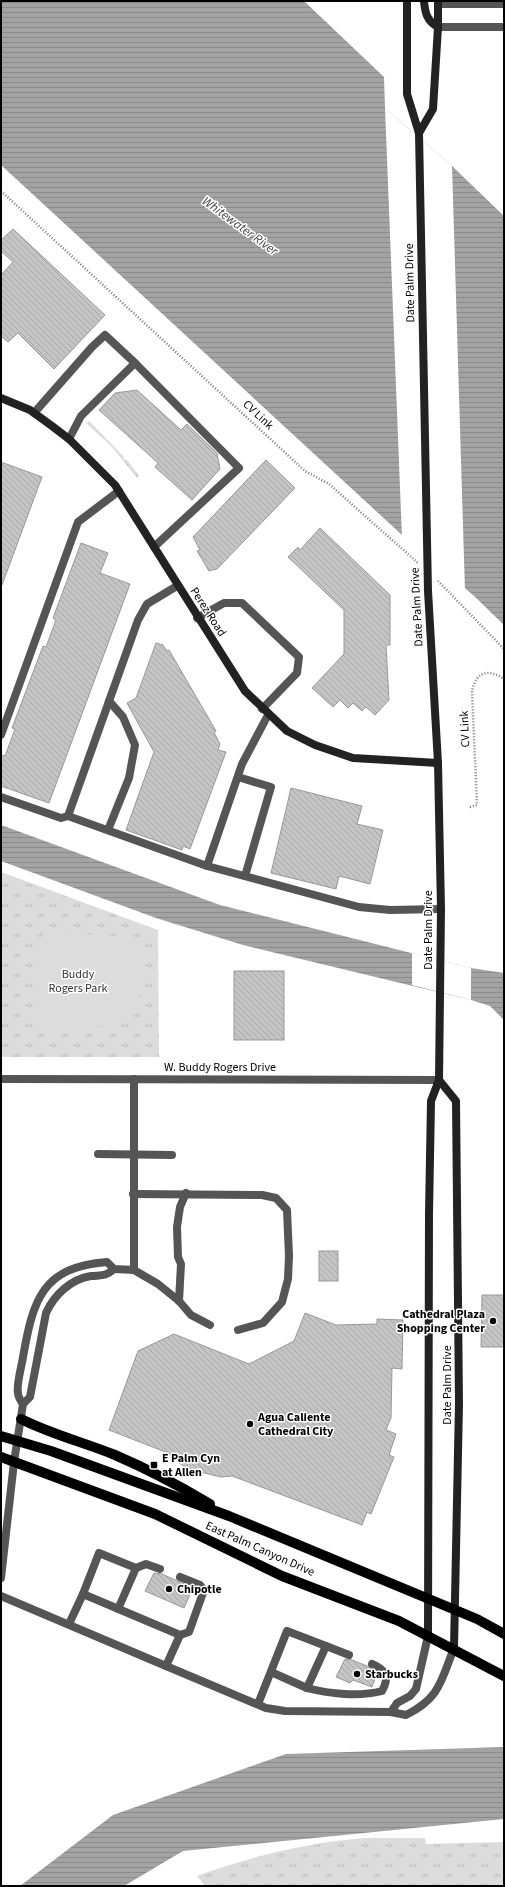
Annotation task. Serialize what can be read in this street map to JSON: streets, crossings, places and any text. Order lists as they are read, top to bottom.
{
  "streets": {
    "main road": ["Date Palm Drive", "Perez Road", "East Palm Canyon Drive"],
    "street": ["W. Buddy Rogers Drive"],
    "path": ["CV Link"]
  },
  "crossings": [
    ["Date Palm Drive", "Perez Road"],
    ["Date Palm Drive", "W. Buddy Rogers Drive"],
    ["Date Palm Drive", "East Palm Canyon Drive"]
  ],
  "water": ["Whitewater River"],
  "parks": ["Buddy Rogers Park"],
  "places": {
    "other": [
      "Cathedral Plaza Shopping Center",
      "Agua Caliente Cathedral City",
      "Chipotle",
      "Starbucks"
    ],
    "transit": ["E Palm Cyn at Allen"]
  }
}
